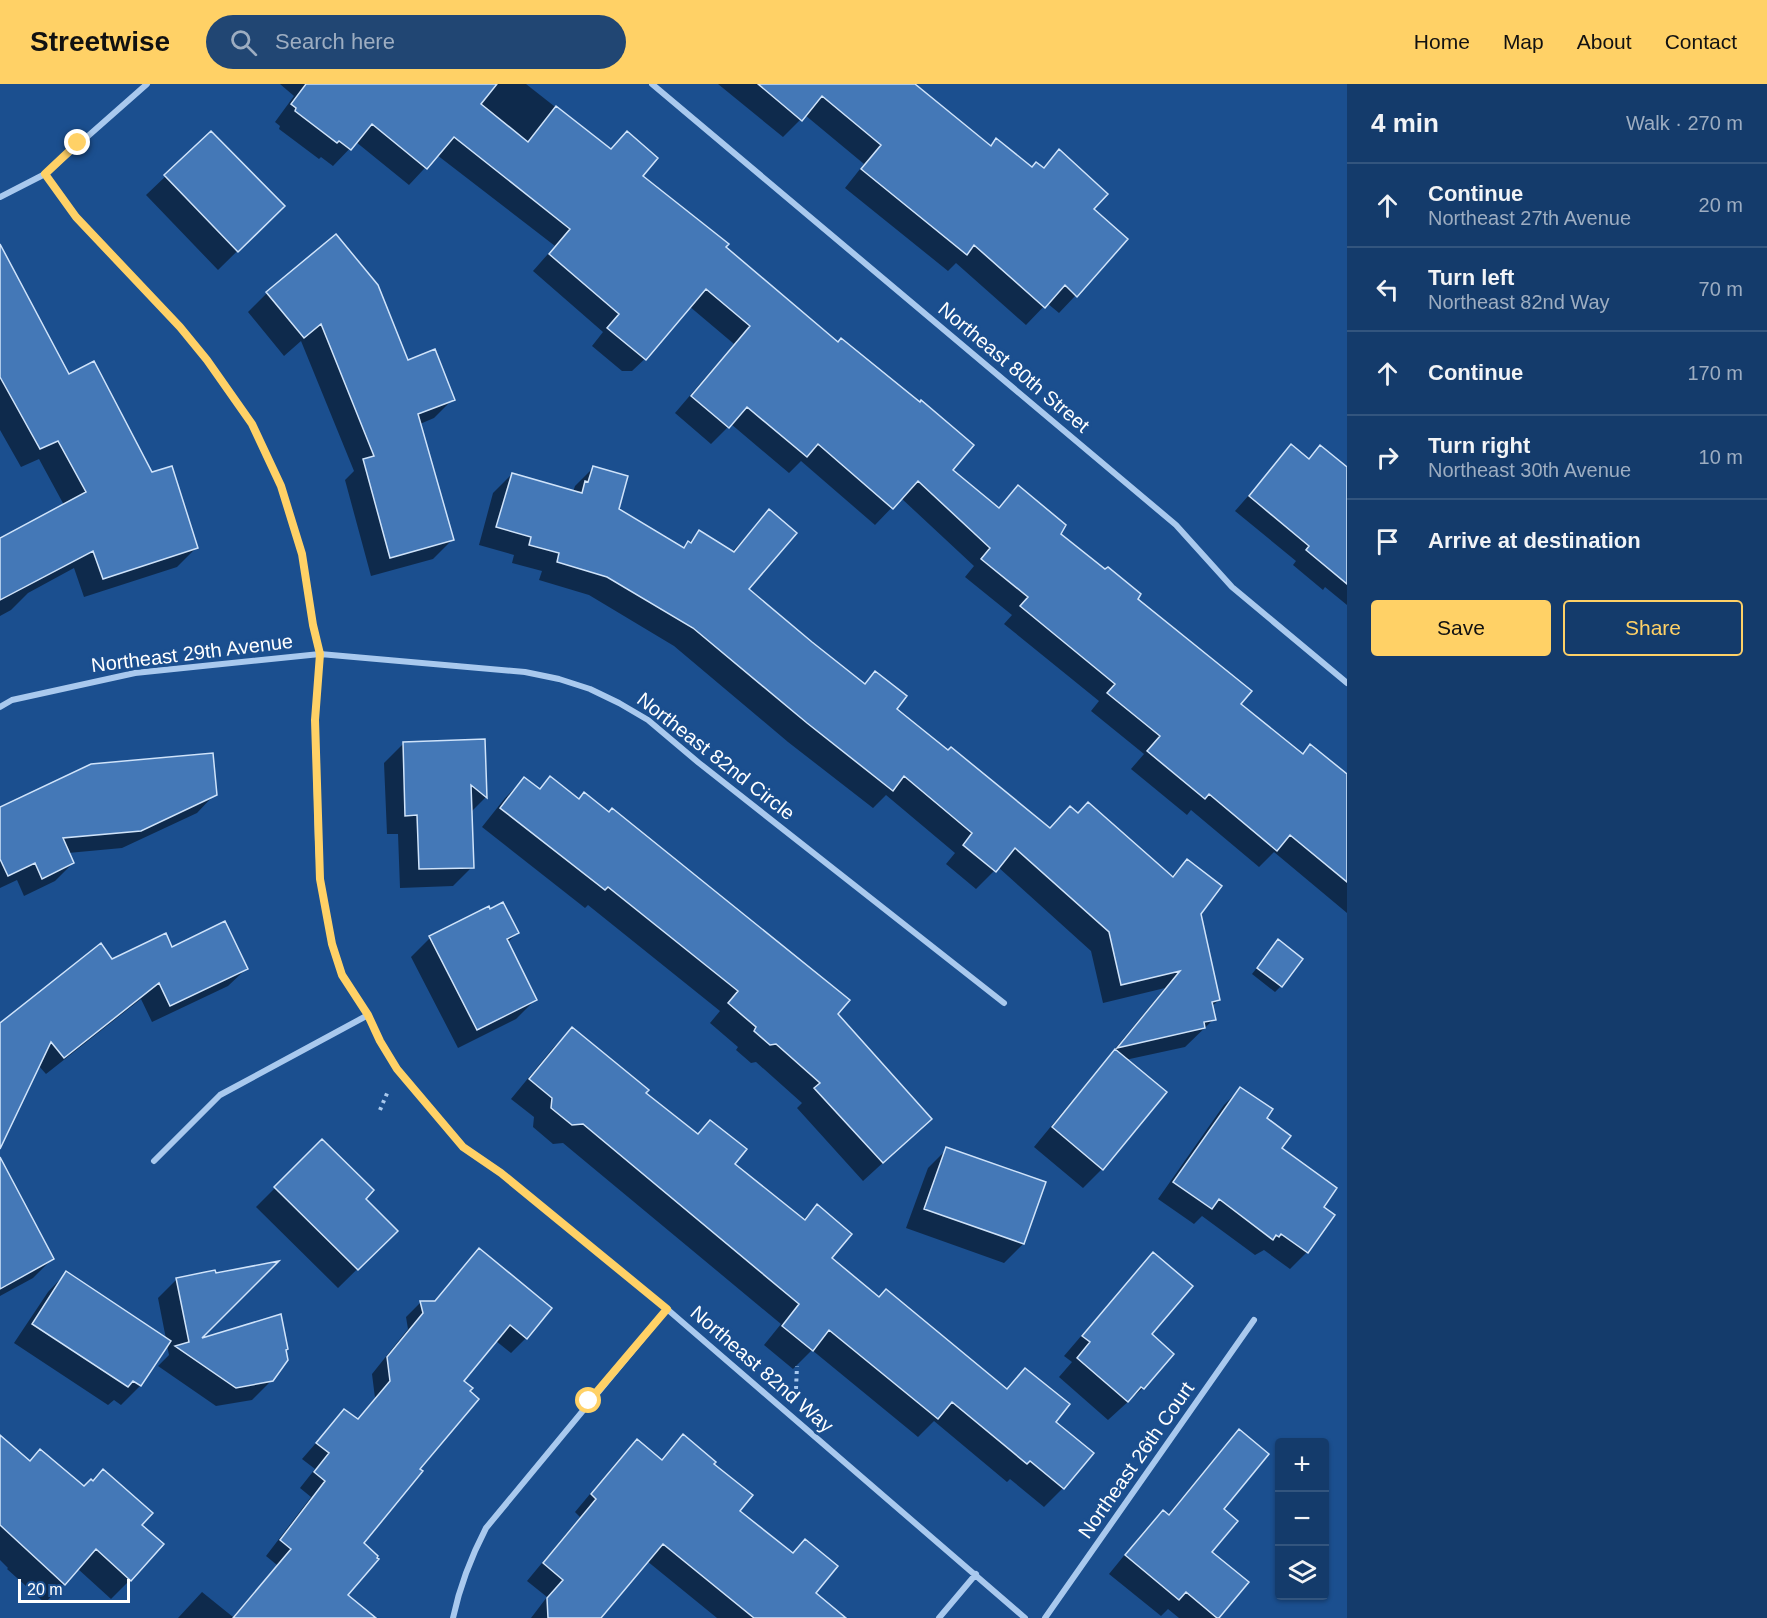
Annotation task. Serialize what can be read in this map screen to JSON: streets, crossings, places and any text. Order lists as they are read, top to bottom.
{
  "streets": {
    "street": [
      "Northeast 80th Street",
      "Northeast 29th Avenue",
      "Northeast 82nd Circle",
      "Northeast 82nd Way",
      "Northeast 26th Court"
    ]
  },
  "crossings": [
    ["Northeast 29th Avenue", "Northeast 82nd Circle"],
    ["Northeast 29th Avenue", "Northeast 82nd Way"],
    ["Northeast 82nd Circle", "Northeast 82nd Way"]
  ],
  "scale_bar": "20 m",
  "page": {
    "header": "Streetwise",
    "search": "Search here",
    "nav": [
      "Home",
      "Map",
      "About",
      "Contact"
    ],
    "heading": ["4 min", "Walk · 270 m"],
    "list": [
      ["Continue", "Northeast 27th Avenue", "20 m"],
      ["Turn left", "Northeast 82nd Way", "70 m"],
      ["Continue", "170 m"],
      ["Turn right", "Northeast 30th Avenue", "10 m"],
      "Arrive at destination"
    ],
    "buttons": ["Save", "Share"],
    "map_buttons": ["+", "−"],
    "scale": "20 m"
  }
}
